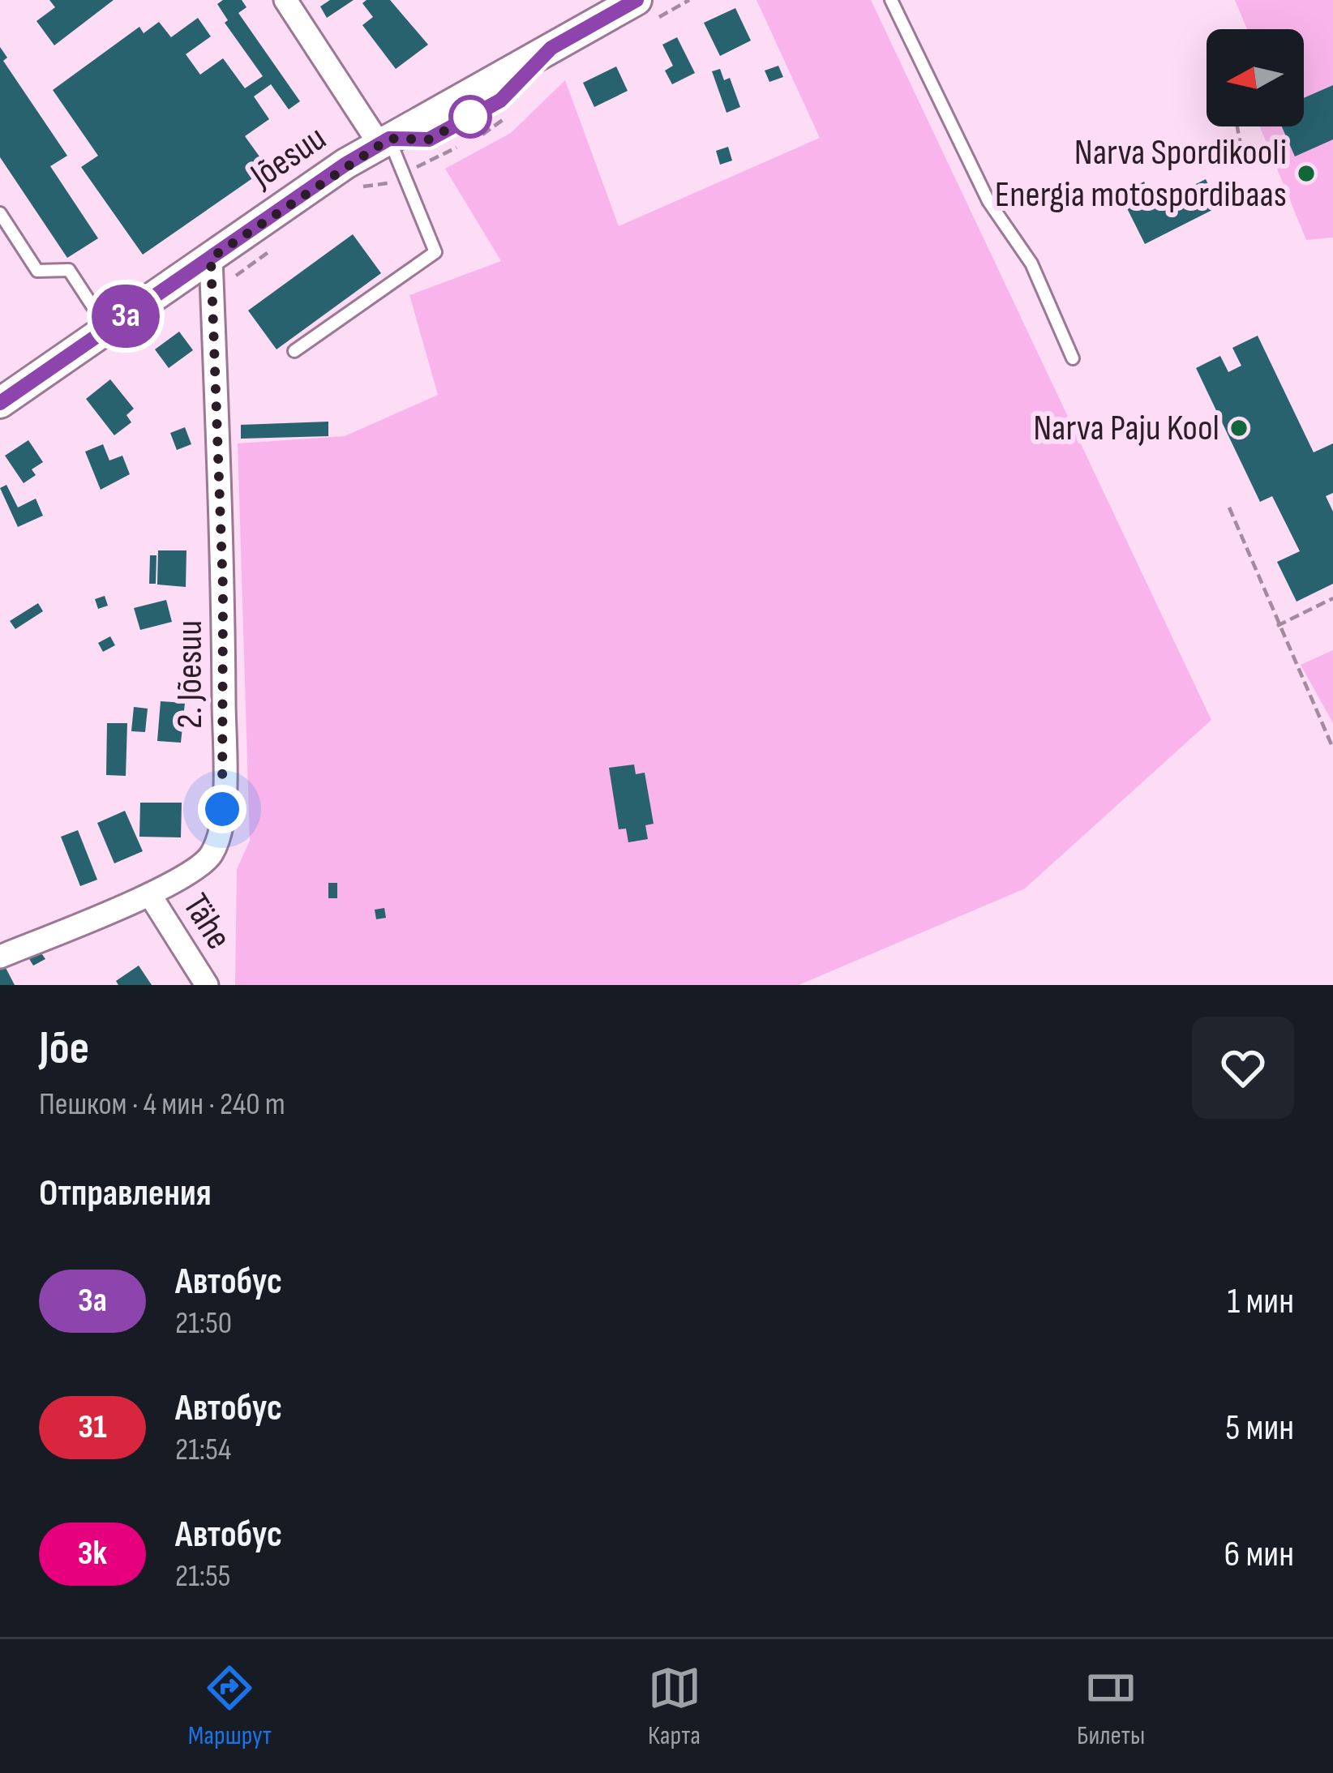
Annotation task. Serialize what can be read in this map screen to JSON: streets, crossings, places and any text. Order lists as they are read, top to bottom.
{
  "streets": {
    "street": ["Jõesuu", "2. Jõesuu", "Tähe"]
  },
  "crossings": [
    ["Jõesuu", "2. Jõesuu"],
    ["2. Jõesuu", "Tähe"]
  ],
  "places": ["Narva Spordikooli Energia motospordibaas", "Narva Paju Kool"],
  "lines": ["bus line 3a"],
  "north": "left",
  "page": {
    "on_map": "3a",
    "heading": [
      ["Jõe", "Пешком · 4 мин · 240 m"],
      "Отправления"
    ],
    "list": [
      {
        "mark": "3a",
        "name": "Автобус",
        "note": "21:50",
        "value": "1 мин"
      },
      {
        "mark": "31",
        "name": "Автобус",
        "note": "21:54",
        "value": "5 мин"
      },
      {
        "mark": "3k",
        "name": "Автобус",
        "note": "21:55",
        "value": "6 мин"
      }
    ],
    "tabs": ["Маршрут", "Карта", "Билеты"]
  }
}
